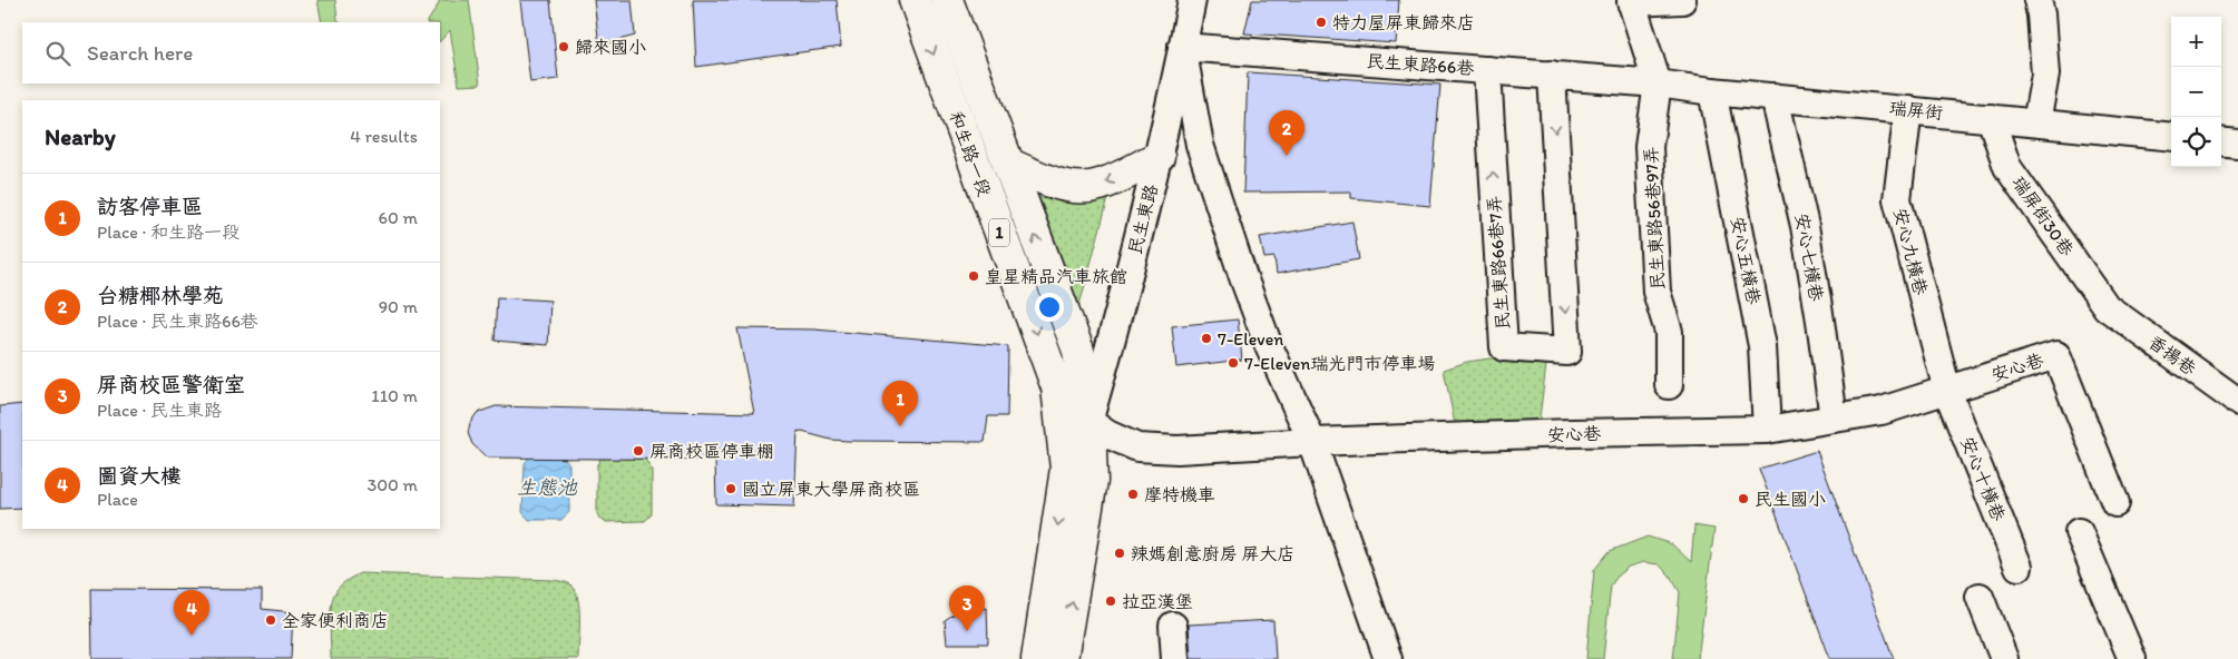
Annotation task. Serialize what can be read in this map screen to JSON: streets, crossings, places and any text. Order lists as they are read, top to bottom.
{
  "streets": {
    "main road": ["和生路一段", "民生東路", "1"],
    "street": [
      "民生東路66巷",
      "瑞屏街",
      "瑞屏街30巷",
      "民生東路56巷97弄",
      "安心九橫巷",
      "安心七橫巷",
      "安心五橫巷",
      "民生東路66巷7弄",
      "香揚巷",
      "安心巷",
      "安心十橫巷"
    ]
  },
  "crossings": [
    ["民生東路66巷", "瑞屏街"],
    ["民生東路66巷", "民生東路56巷97弄"],
    ["民生東路66巷", "民生東路"],
    ["民生東路66巷", "民生東路66巷7弄"],
    ["瑞屏街", "瑞屏街30巷"],
    ["瑞屏街", "民生東路56巷97弄"],
    ["瑞屏街", "安心九橫巷"],
    ["瑞屏街", "安心七橫巷"],
    ["瑞屏街", "安心五橫巷"],
    ["和生路一段", "民生東路"],
    ["和生路一段", "安心巷"],
    ["瑞屏街30巷", "香揚巷"],
    ["民生東路", "安心巷"],
    ["安心九橫巷", "安心巷"],
    ["安心九橫巷", "安心十橫巷"],
    ["安心七橫巷", "安心巷"],
    ["安心五橫巷", "安心巷"],
    ["安心巷", "安心十橫巷"]
  ],
  "water": ["生態池"],
  "places": [
    "特力屋屏東歸來店",
    "歸來國小",
    "皇星精品汽車旅館",
    "7-Eleven",
    "7-Eleven瑞光門市停車場",
    "屏商校區停車棚",
    "國立屏東大學屏商校區",
    "摩特機車",
    "民生國小",
    "辣媽創意廚房 屏大店",
    "拉亞漢堡",
    "全家便利商店"
  ],
  "page": {
    "map_buttons": ["+", "−"],
    "search": "Search here",
    "heading": ["Nearby", "4 results"],
    "pins": [
      "2",
      "1",
      "3",
      "4"
    ],
    "list": [
      {
        "mark": "1",
        "name": "訪客停車區",
        "note": "Place · 和生路一段",
        "value": "60 m"
      },
      {
        "mark": "2",
        "name": "台糖椰林學苑",
        "note": "Place · 民生東路66巷",
        "value": "90 m"
      },
      {
        "mark": "3",
        "name": "屏商校區警衛室",
        "note": "Place · 民生東路",
        "value": "110 m"
      },
      {
        "mark": "4",
        "name": "圖資大樓",
        "note": "Place",
        "value": "300 m"
      }
    ]
  }
}
